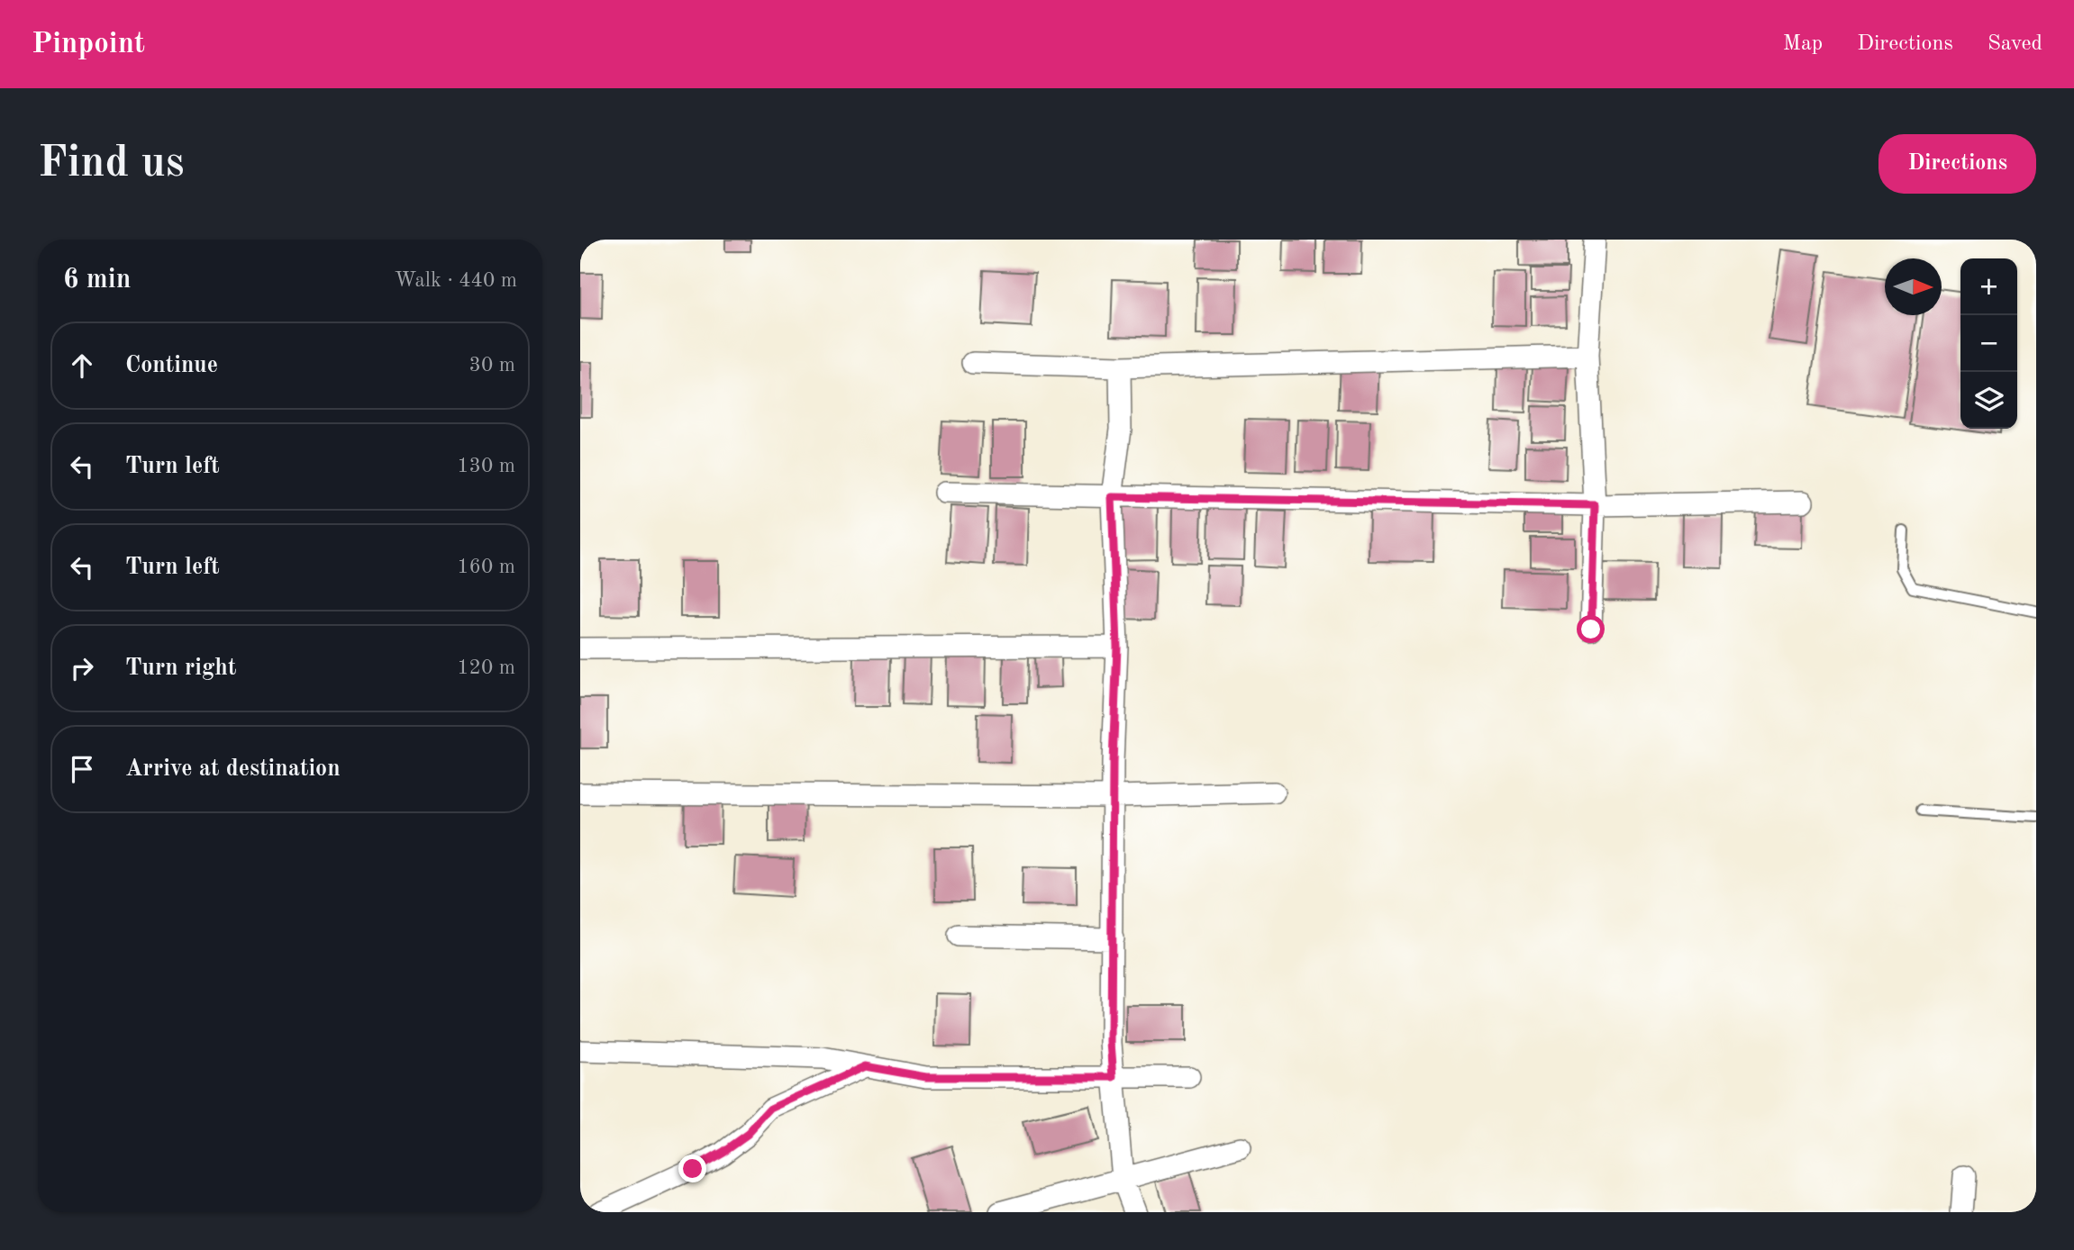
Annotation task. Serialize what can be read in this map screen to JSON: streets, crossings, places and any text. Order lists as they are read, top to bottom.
{
  "north": "right",
  "page": {
    "header": "Pinpoint",
    "nav": ["Map", "Directions", "Saved"],
    "buttons": "Directions",
    "title": "Find us",
    "heading": ["6 min", "Walk · 440 m"],
    "map_buttons": ["+", "−"],
    "list": [
      ["Continue", "30 m"],
      ["Turn left", "130 m"],
      ["Turn left", "160 m"],
      ["Turn right", "120 m"],
      "Arrive at destination"
    ]
  }
}
